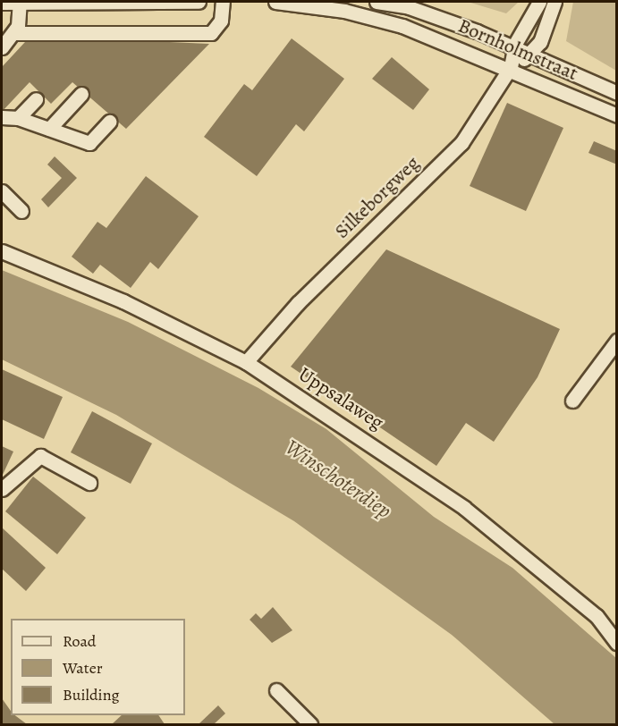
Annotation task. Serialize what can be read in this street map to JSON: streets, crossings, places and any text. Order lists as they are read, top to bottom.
{
  "streets": {
    "street": ["Bornholmstraat", "Silkeborgweg", "Uppsalaweg"]
  },
  "crossings": [
    ["Bornholmstraat", "Silkeborgweg"],
    ["Silkeborgweg", "Uppsalaweg"]
  ],
  "water": ["Winschoterdiep"],
  "legend": ["Road", "Water", "Building"]
}
